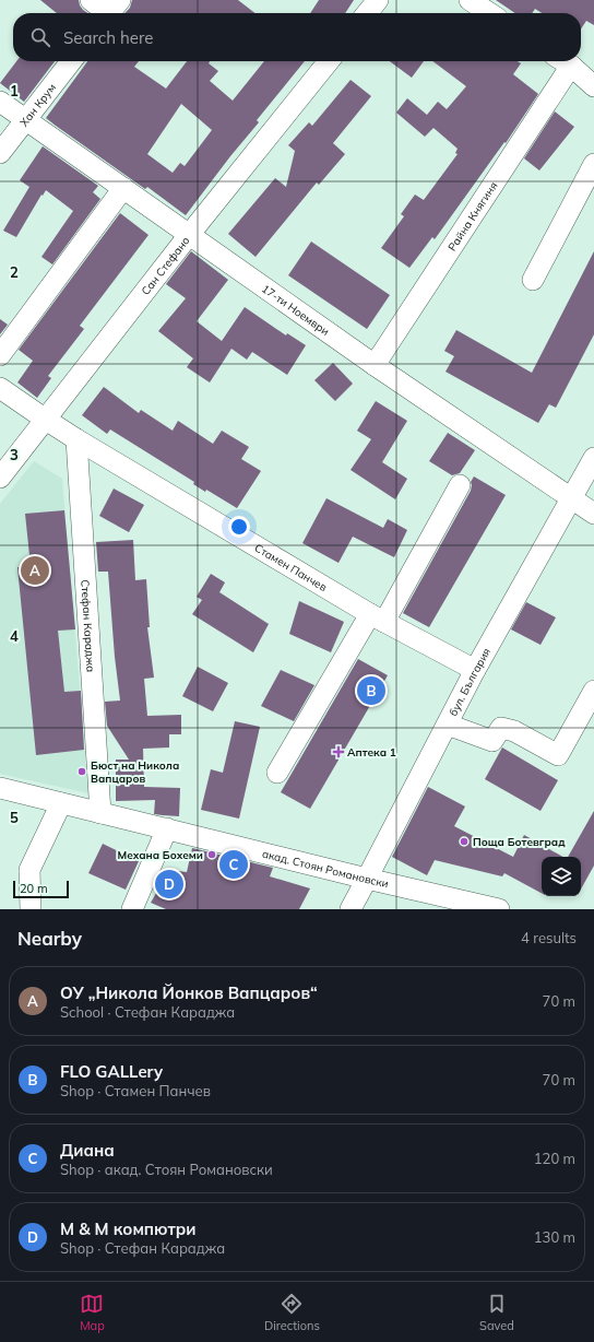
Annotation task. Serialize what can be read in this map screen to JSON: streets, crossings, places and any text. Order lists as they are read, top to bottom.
{
  "streets": {
    "street": [
      "Хан Крум",
      "Райна Княгиня",
      "Сан Стефано",
      "17-ти Ноември",
      "Стамен Панчев",
      "Стефан Караджа",
      "бул. България",
      "акад. Стоян Романовски"
    ]
  },
  "crossings": [
    ["Хан Крум", "17-ти Ноември"],
    ["Райна Княгиня", "17-ти Ноември"],
    ["Сан Стефано", "17-ти Ноември"],
    ["Сан Стефано", "Стамен Панчев"],
    ["17-ти Ноември", "бул. България"],
    ["Стамен Панчев", "Стефан Караджа"],
    ["Стамен Панчев", "бул. България"],
    ["Стефан Караджа", "акад. Стоян Романовски"],
    ["бул. България", "акад. Стоян Романовски"]
  ],
  "places": {
    "health": ["Аптека 1"],
    "other": ["Бюст на Никола Вапцаров", "Поща Ботевград", "Механа Бохеми"]
  },
  "scale_bar": "20 m",
  "page": {
    "search": "Search here",
    "pins": [
      "A",
      "B",
      "C",
      "D"
    ],
    "scale": "20 m",
    "heading": ["Nearby", "4 results"],
    "list": [
      {
        "mark": "A",
        "name": "ОУ „Никола Йонков Вапцаров“",
        "note": "School · Стефан Караджа",
        "value": "70 m"
      },
      {
        "mark": "B",
        "name": "FLO GALLery",
        "note": "Shop · Стамен Панчев",
        "value": "70 m"
      },
      {
        "mark": "C",
        "name": "Диана",
        "note": "Shop · акад. Стоян Романовски",
        "value": "120 m"
      },
      {
        "mark": "D",
        "name": "М & М компютри",
        "note": "Shop · Стефан Караджа",
        "value": "130 m"
      }
    ],
    "nav": ["Map", "Directions", "Saved"]
  },
  "grid": {
    "rows": [
      "1",
      "2",
      "3",
      "4",
      "5"
    ]
  }
}
